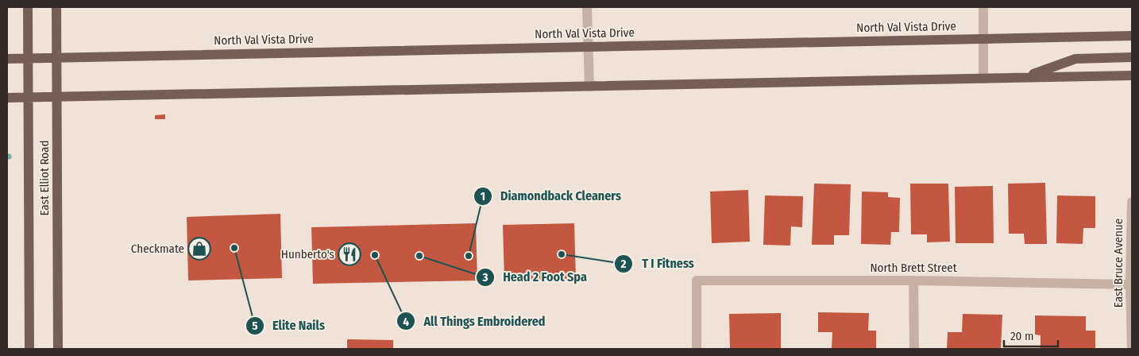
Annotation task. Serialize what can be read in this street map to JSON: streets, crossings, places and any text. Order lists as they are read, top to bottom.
{
  "streets": {
    "main road": ["North Val Vista Drive", "East Elliot Road"],
    "street": ["East Bruce Avenue", "North Brett Street"]
  },
  "crossings": [
    ["North Val Vista Drive", "East Elliot Road"],
    ["East Bruce Avenue", "North Brett Street"]
  ],
  "places": {
    "other": [
      "Elite Nails",
      "T I Fitness",
      "All Things Embroidered",
      "Head 2 Foot Spa",
      "Diamondback Cleaners"
    ],
    "shop": ["Checkmate"],
    "restaurant": ["Hunberto's"]
  },
  "scale_bar": "20 m"
}
